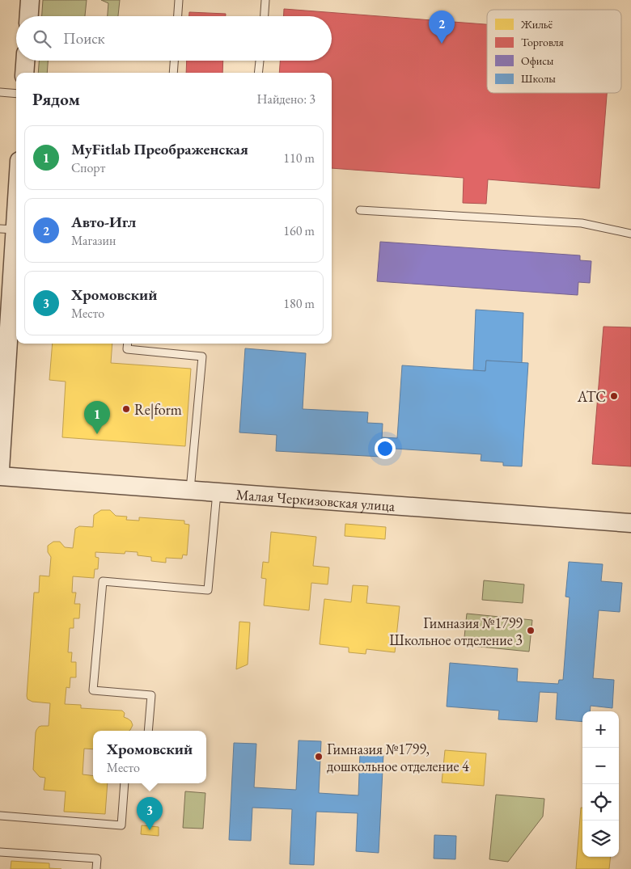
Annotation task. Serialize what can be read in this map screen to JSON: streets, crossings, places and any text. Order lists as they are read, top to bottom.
{
  "streets": {
    "street": ["Малая Черкизовская улица"]
  },
  "places": [
    "АТС",
    "Re|form",
    "Гимназия №1799 Школьное отделение 3",
    "Гимназия №1799, дошкольное отделение 4"
  ],
  "legend": [
    "Жильё",
    "Торговля",
    "Офисы",
    "Школы"
  ],
  "page": {
    "pins": ["2", "1", "3"],
    "search": "Поиск",
    "heading": ["Рядом", "Найдено: 3"],
    "list": [
      {
        "mark": "1",
        "name": "MyFitlab Преображенская",
        "note": "Спорт",
        "value": "110 m"
      },
      {
        "mark": "2",
        "name": "Авто-Игл",
        "note": "Магазин",
        "value": "160 m"
      },
      {
        "mark": "3",
        "name": "Хромовский",
        "note": "Место",
        "value": "180 m"
      }
    ],
    "map_buttons": ["+", "−"],
    "popup": ["Хромовский", "Место"]
  }
}
